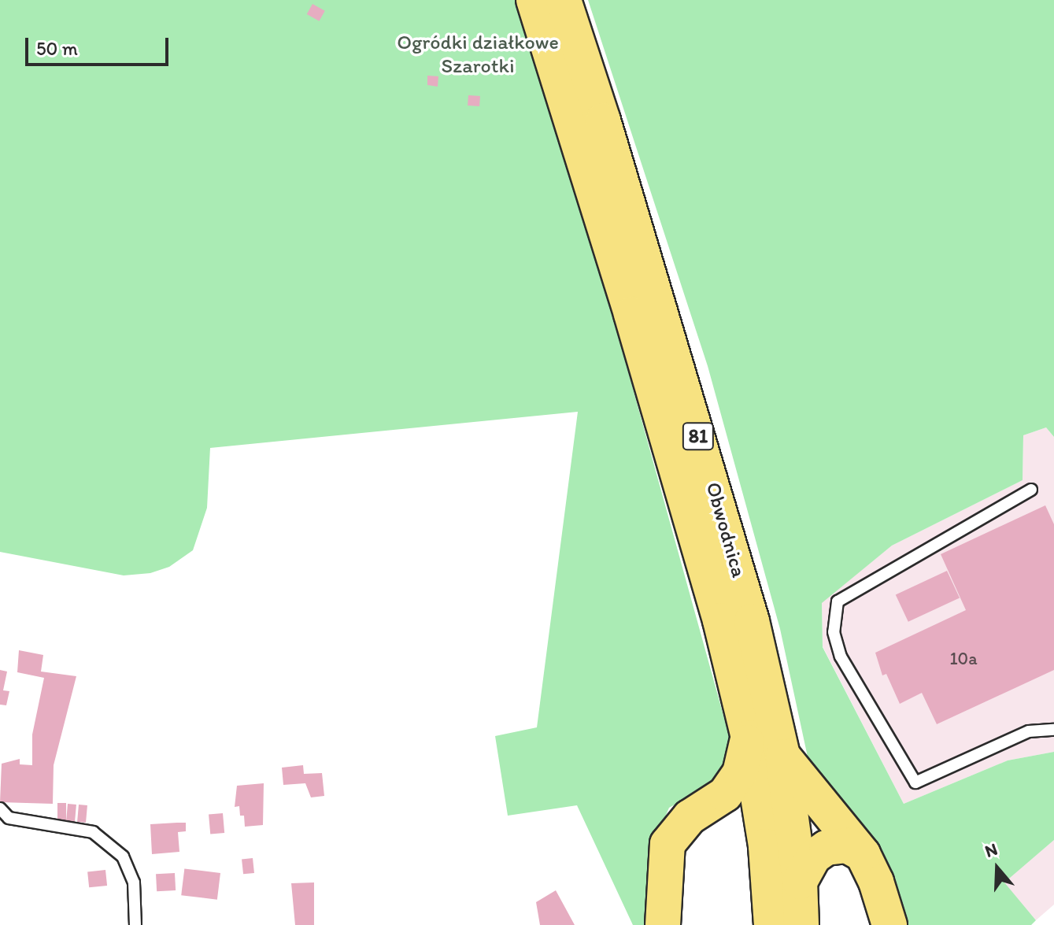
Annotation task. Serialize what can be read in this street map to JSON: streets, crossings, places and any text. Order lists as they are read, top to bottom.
{
  "streets": {
    "main road": ["81", "Obwodnica"]
  },
  "parks": ["Ogródki działkowe Szarotki"],
  "house_numbers": ["10a"],
  "scale_bar": "50 m",
  "north": "top"
}
